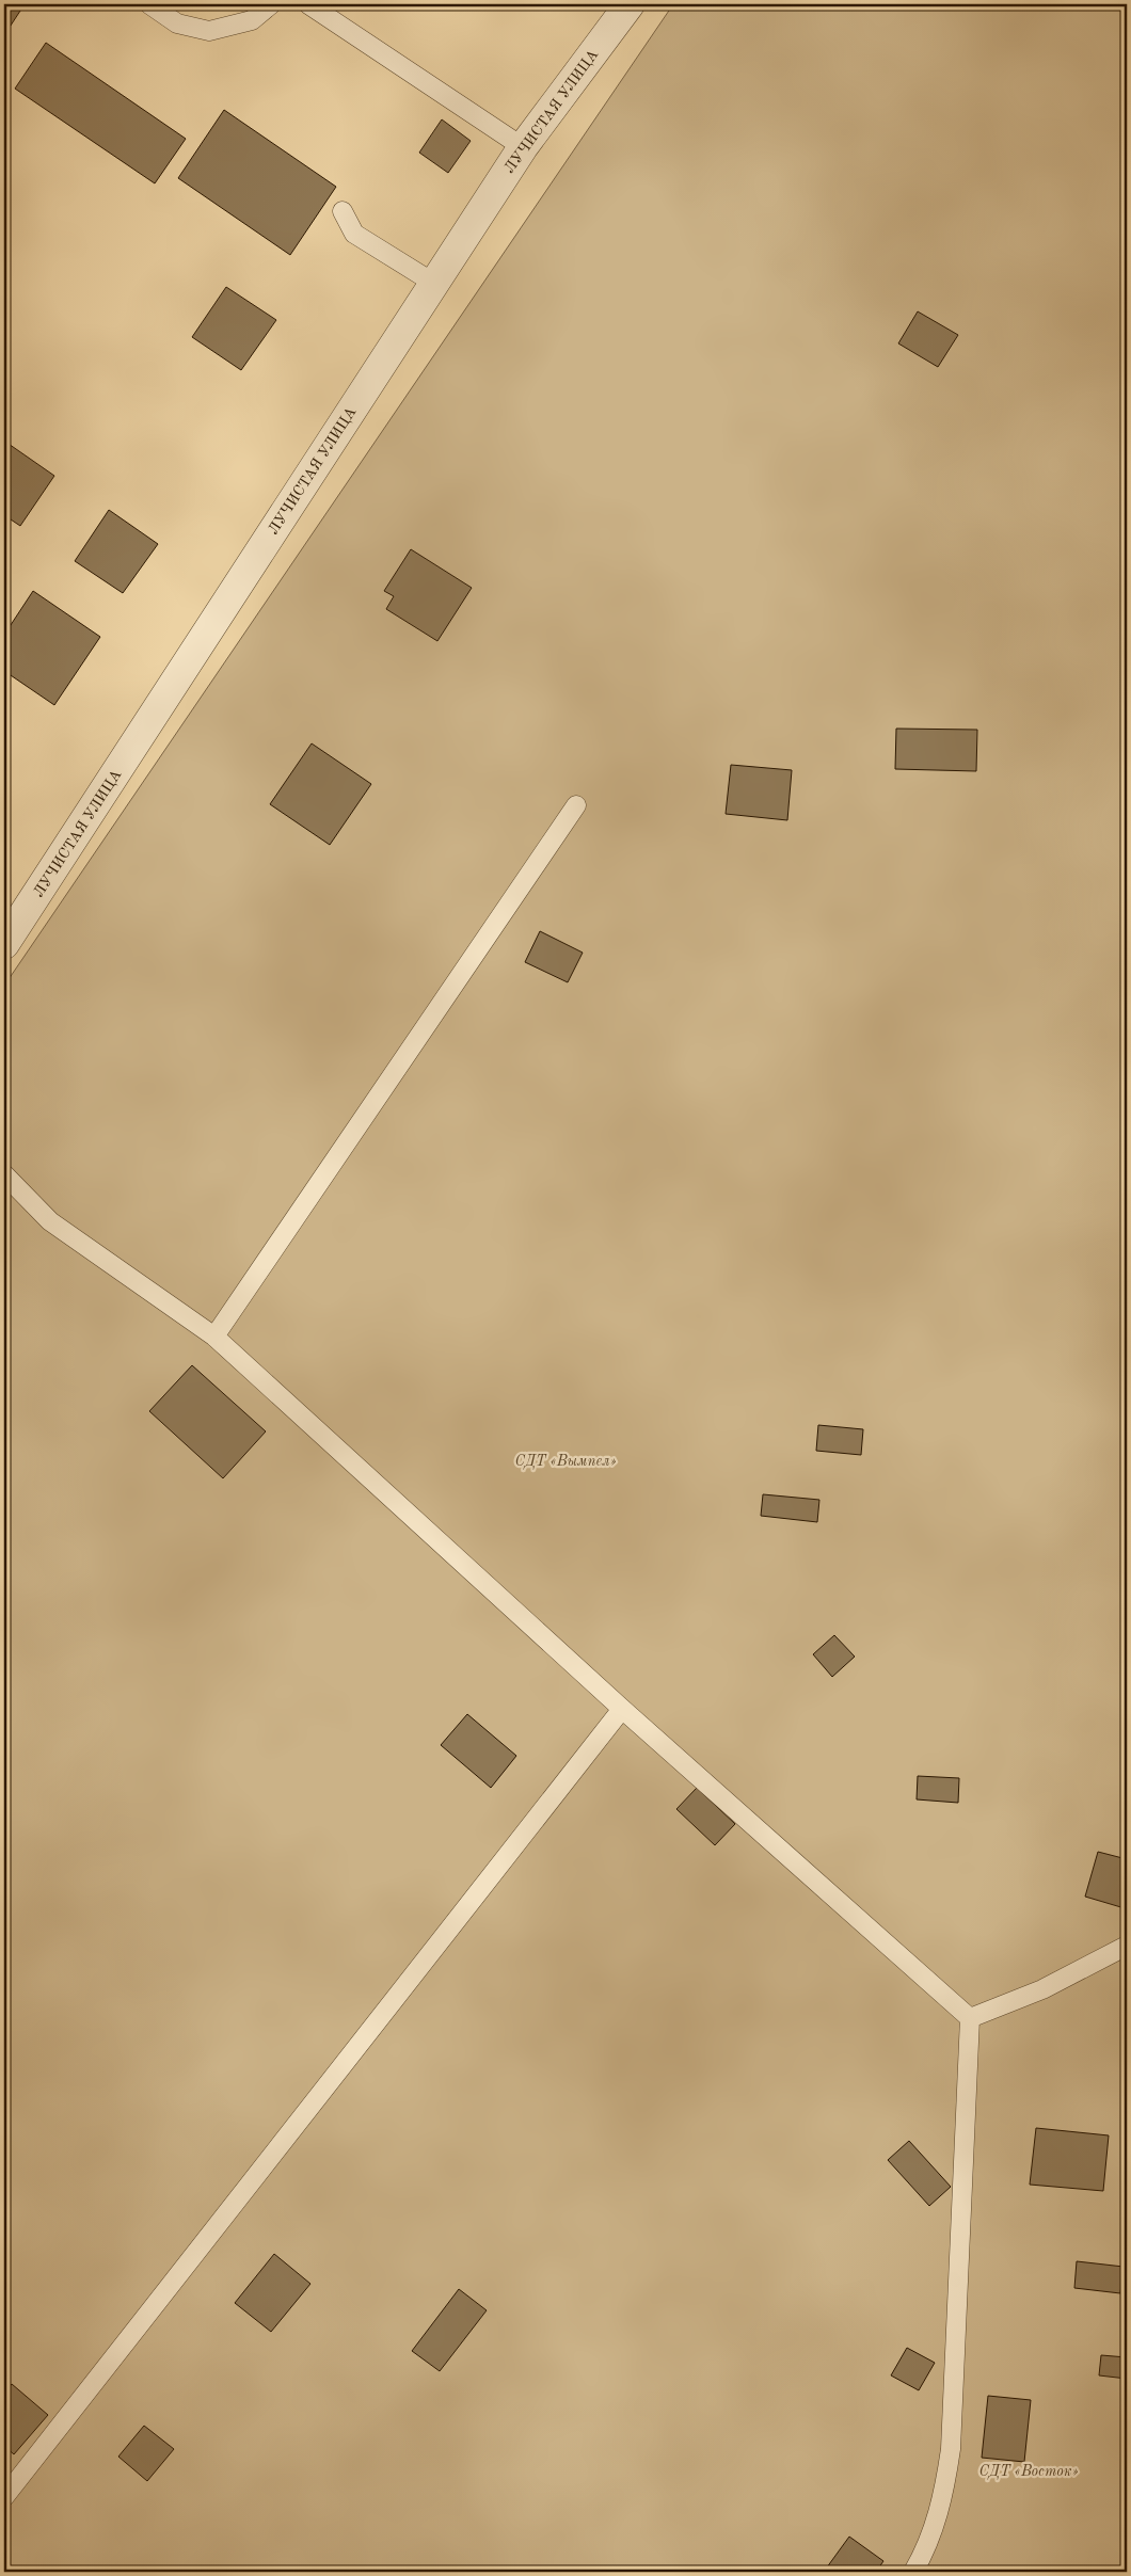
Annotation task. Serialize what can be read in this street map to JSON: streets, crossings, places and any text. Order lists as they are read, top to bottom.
{
  "streets": {
    "street": ["ЛУЧИСТАЯ УЛИЦА"]
  },
  "parks": ["СДТ «Вымпел»", "СДТ «Восток»"]
}
